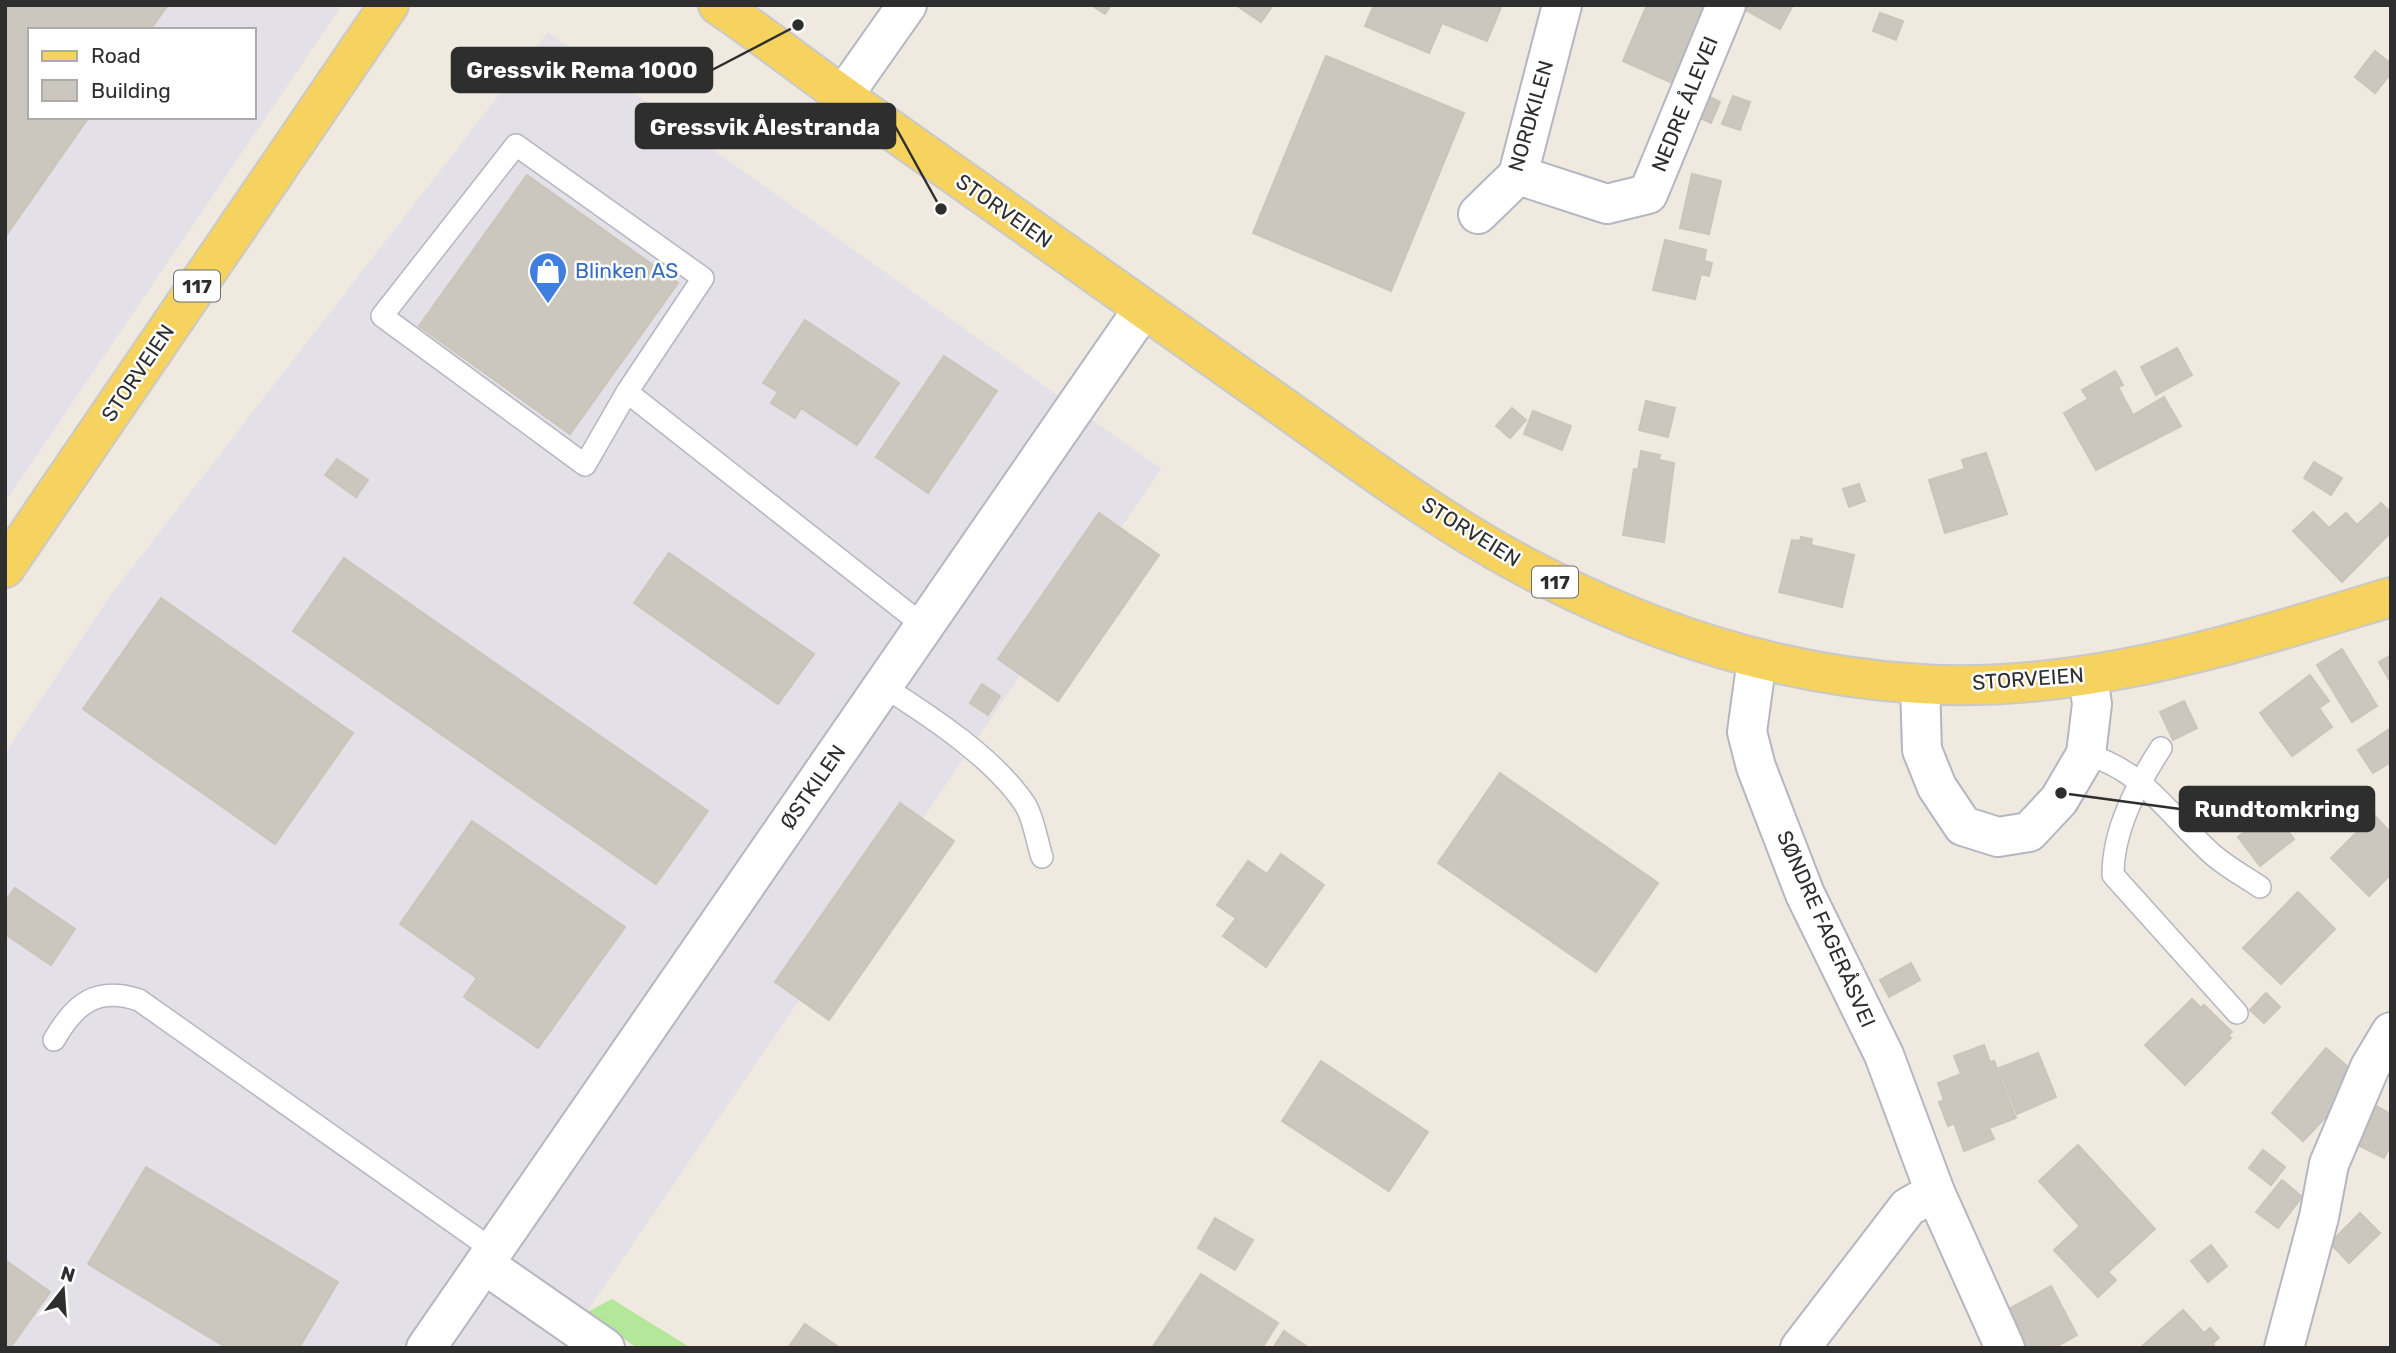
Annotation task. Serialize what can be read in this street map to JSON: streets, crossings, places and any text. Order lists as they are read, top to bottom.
{
  "streets": {
    "main road": ["STORVEIEN", "117"],
    "street": [
      "NEDRE ÅLEVEI",
      "NORDKILEN",
      "ØSTKILEN",
      "SØNDRE FAGERÅSVEI"
    ]
  },
  "crossings": [
    ["NEDRE ÅLEVEI", "NORDKILEN"],
    ["STORVEIEN", "ØSTKILEN"],
    ["STORVEIEN", "SØNDRE FAGERÅSVEI"]
  ],
  "places": {
    "other": ["Gressvik Rema 1000", "Gressvik Ålestranda", "Rundtomkring"],
    "shop": ["Blinken AS"]
  },
  "legend": ["Road", "Building"],
  "north": "top"
}
